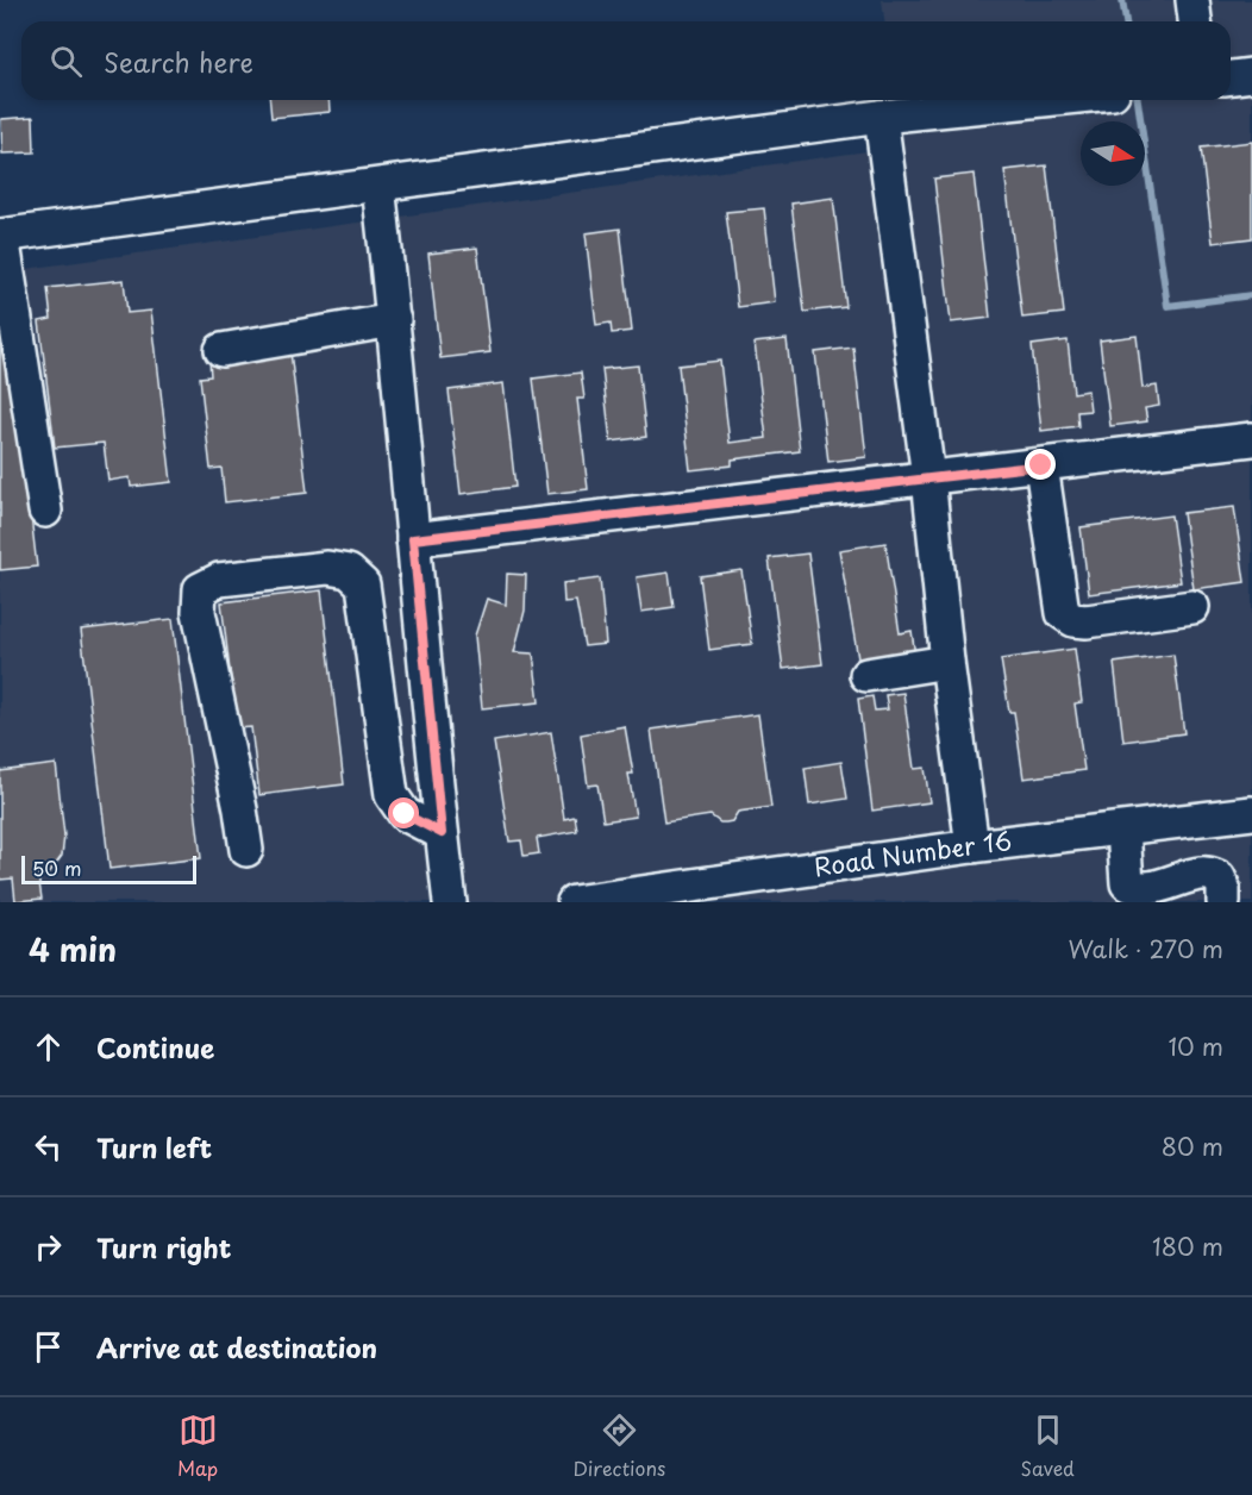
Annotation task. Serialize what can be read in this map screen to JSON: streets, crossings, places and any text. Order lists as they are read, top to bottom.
{
  "streets": {
    "street": ["Road Number 16"]
  },
  "scale_bar": "50 m",
  "north": "right",
  "page": {
    "search": "Search here",
    "scale": "50 m",
    "heading": ["4 min", "Walk · 270 m"],
    "list": [
      ["Continue", "10 m"],
      ["Turn left", "80 m"],
      ["Turn right", "180 m"],
      "Arrive at destination"
    ],
    "nav": ["Map", "Directions", "Saved"]
  }
}
